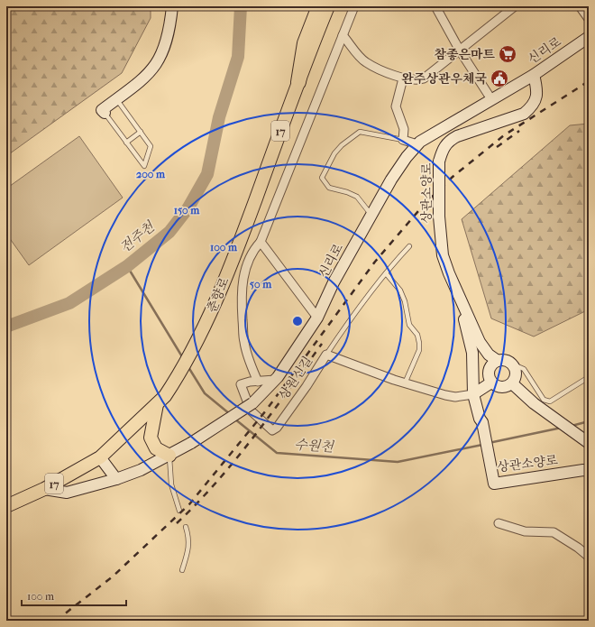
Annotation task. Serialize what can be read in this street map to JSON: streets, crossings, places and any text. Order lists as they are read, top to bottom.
{
  "streets": {
    "main road": [
      "신리로",
      "17",
      "상관소양로",
      "춘향로"
    ],
    "street": ["상원신길"]
  },
  "crossings": [
    ["신리로", "상관소양로"],
    ["신리로", "춘향로"],
    ["신리로", "상원신길"],
    ["상관소양로", "상원신길"]
  ],
  "water": ["전주천", "수원천"],
  "places": {
    "supermarket": ["참좋은마트"],
    "public building": ["완주상관우체국"]
  },
  "scale_bar": "100 m",
  "rings": [
    "200 m",
    "150 m",
    "100 m",
    "50 m"
  ]
}
